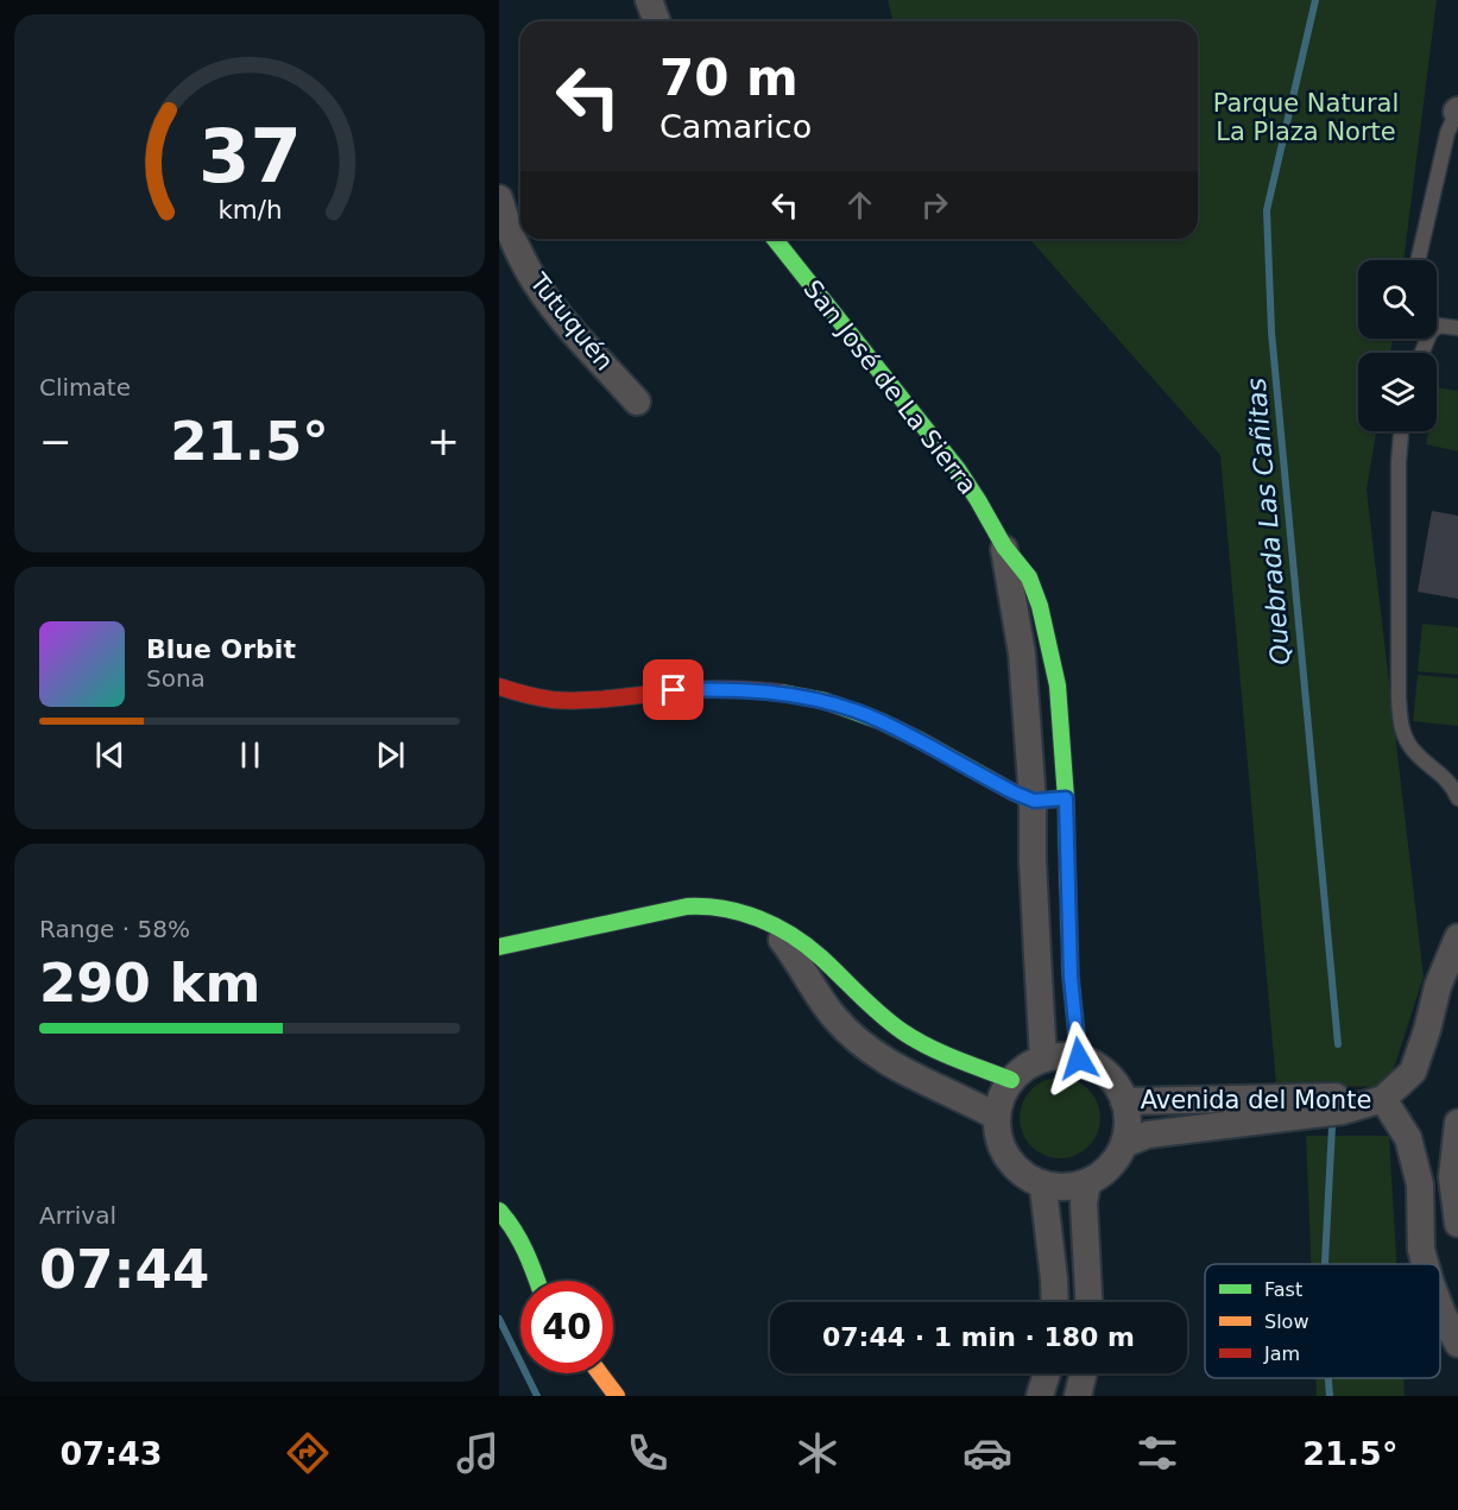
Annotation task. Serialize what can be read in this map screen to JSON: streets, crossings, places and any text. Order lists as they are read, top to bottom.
{
  "streets": {
    "street": ["Tutuquén", "San José de La Sierra", "Avenida del Monte"]
  },
  "crossings": [
    ["San José de La Sierra", "Avenida del Monte"]
  ],
  "water": ["Quebrada Las Cañitas"],
  "parks": ["Parque Natural La Plaza Norte"],
  "legend": ["Fast", "Slow", "Jam"],
  "page": {
    "turn": ["70 m", "Camarico"],
    "tile": [
      "Climate",
      ["Range · 58%", "290 km"],
      ["Arrival", "07:44"]
    ],
    "heat": ["−", "21.5°", "+"],
    "song": ["Blue Orbit", "Sona"],
    "limit": "40",
    "trip": "07:44 · 1 min · 180 m",
    "tabs": ["07:43", "21.5°"],
    "gauge": ["37", "km/h"]
  }
}
